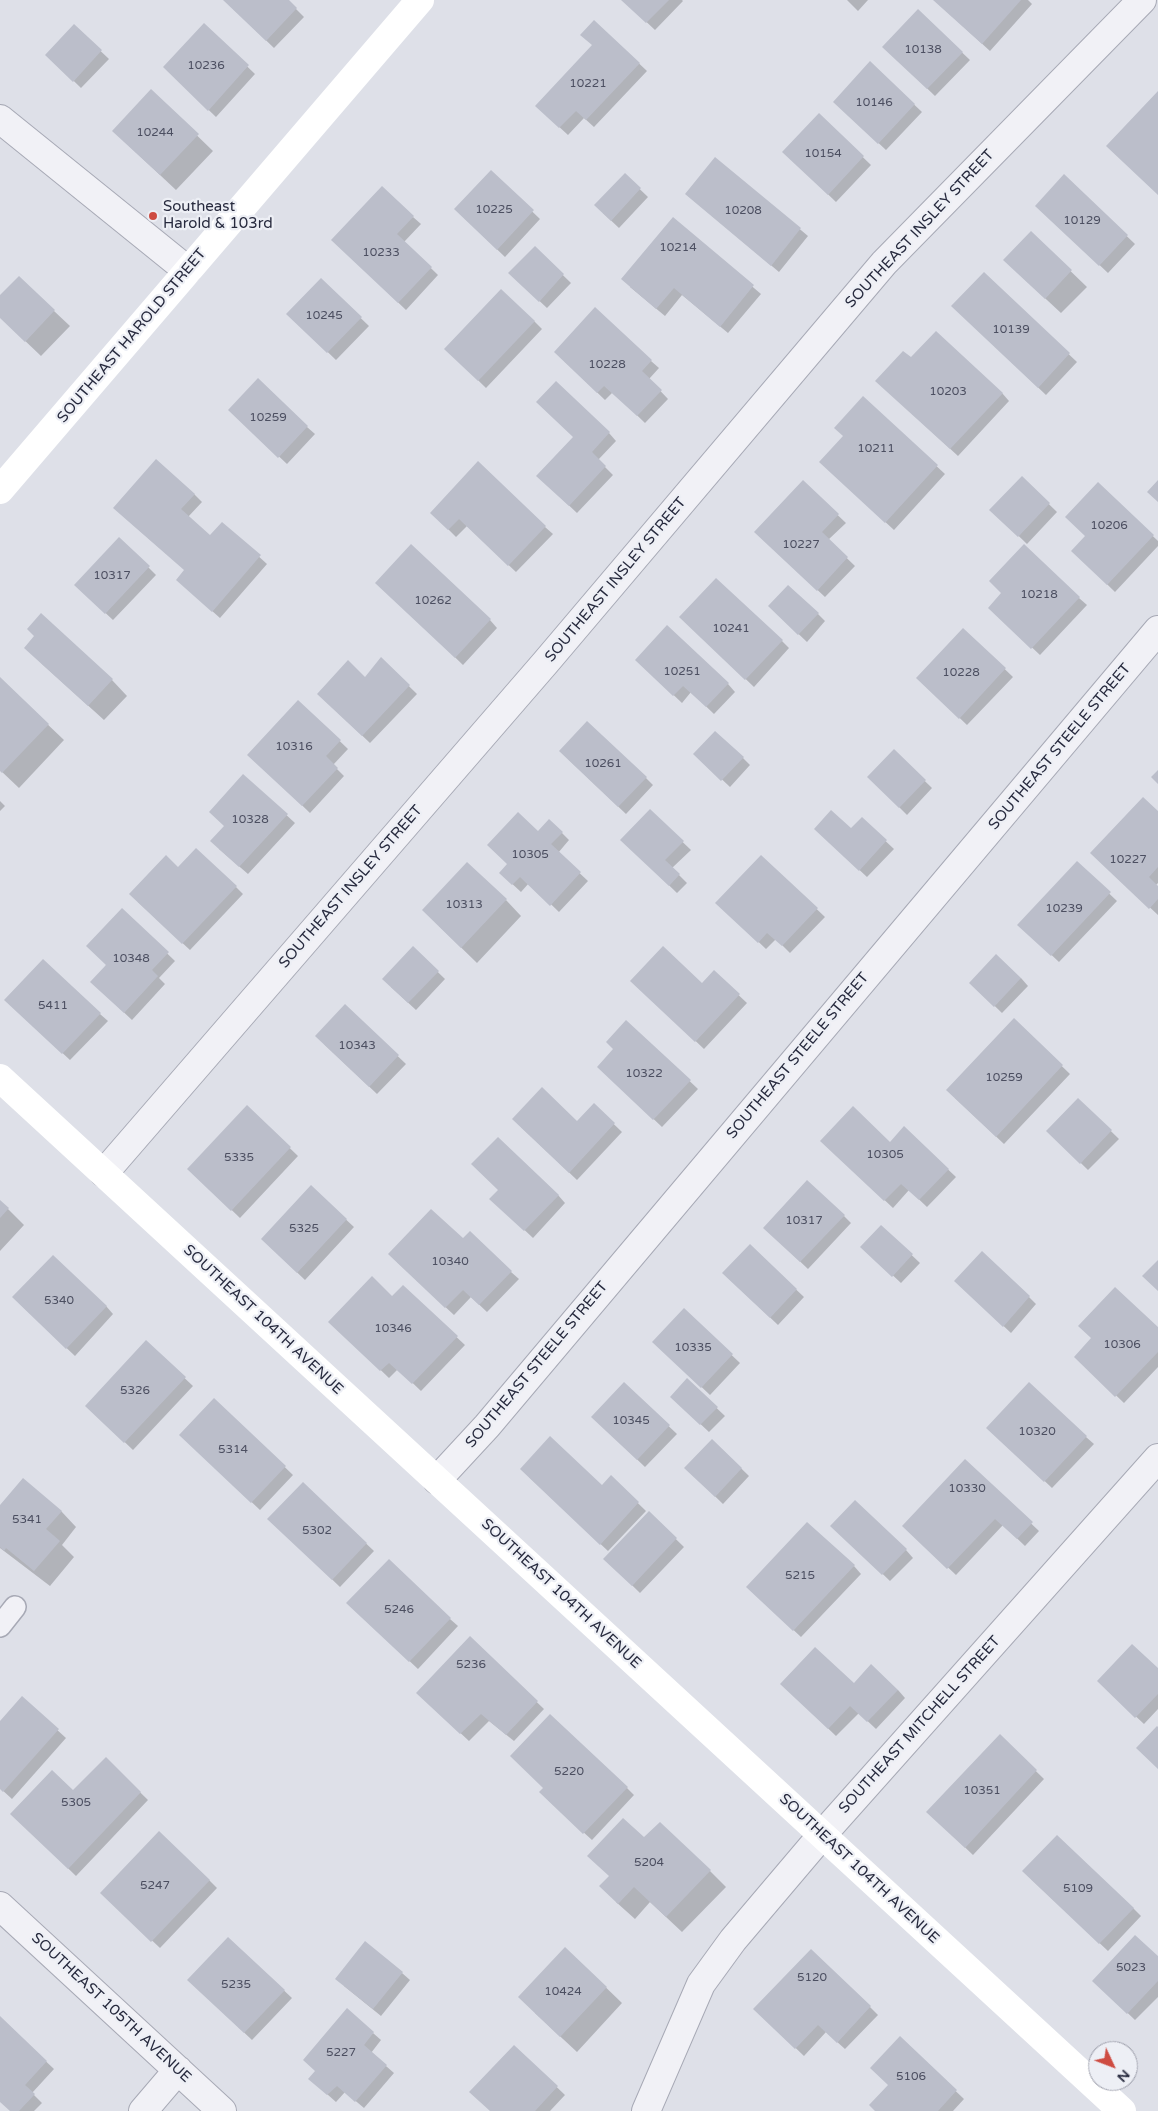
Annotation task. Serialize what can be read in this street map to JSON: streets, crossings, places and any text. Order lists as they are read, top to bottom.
{
  "streets": {
    "street": [
      "SOUTHEAST INSLEY STREET",
      "SOUTHEAST HAROLD STREET",
      "SOUTHEAST STEELE STREET",
      "SOUTHEAST 104TH AVENUE",
      "SOUTHEAST MITCHELL STREET",
      "SOUTHEAST 105TH AVENUE"
    ]
  },
  "crossings": [
    ["SOUTHEAST INSLEY STREET", "SOUTHEAST 104TH AVENUE"],
    ["SOUTHEAST STEELE STREET", "SOUTHEAST 104TH AVENUE"],
    ["SOUTHEAST 104TH AVENUE", "SOUTHEAST MITCHELL STREET"]
  ],
  "places": ["Southeast Harold & 103rd"],
  "house_numbers": [
    "10138",
    "10236",
    "10221",
    "10146",
    "10244",
    "10154",
    "10225",
    "10208",
    "10129",
    "10214",
    "10233",
    "10245",
    "10139",
    "10228",
    "10203",
    "10259",
    "10211",
    "10206",
    "10227",
    "10317",
    "10218",
    "10262",
    "10241",
    "10251",
    "10228",
    "10316",
    "10261",
    "10328",
    "10305",
    "10227",
    "10313",
    "10239",
    "10348",
    "5411",
    "10343",
    "10322",
    "10259",
    "10305",
    "5335",
    "10317",
    "5325",
    "10340",
    "5340",
    "10346",
    "10306",
    "10335",
    "5326",
    "10345",
    "10320",
    "5314",
    "10330",
    "5341",
    "5302",
    "5215",
    "5246",
    "5236",
    "5220",
    "10351",
    "5305",
    "5204",
    "5247",
    "5109",
    "5023",
    "5120",
    "5235",
    "10424",
    "5227",
    "5106"
  ],
  "north": "bottom right"
}
